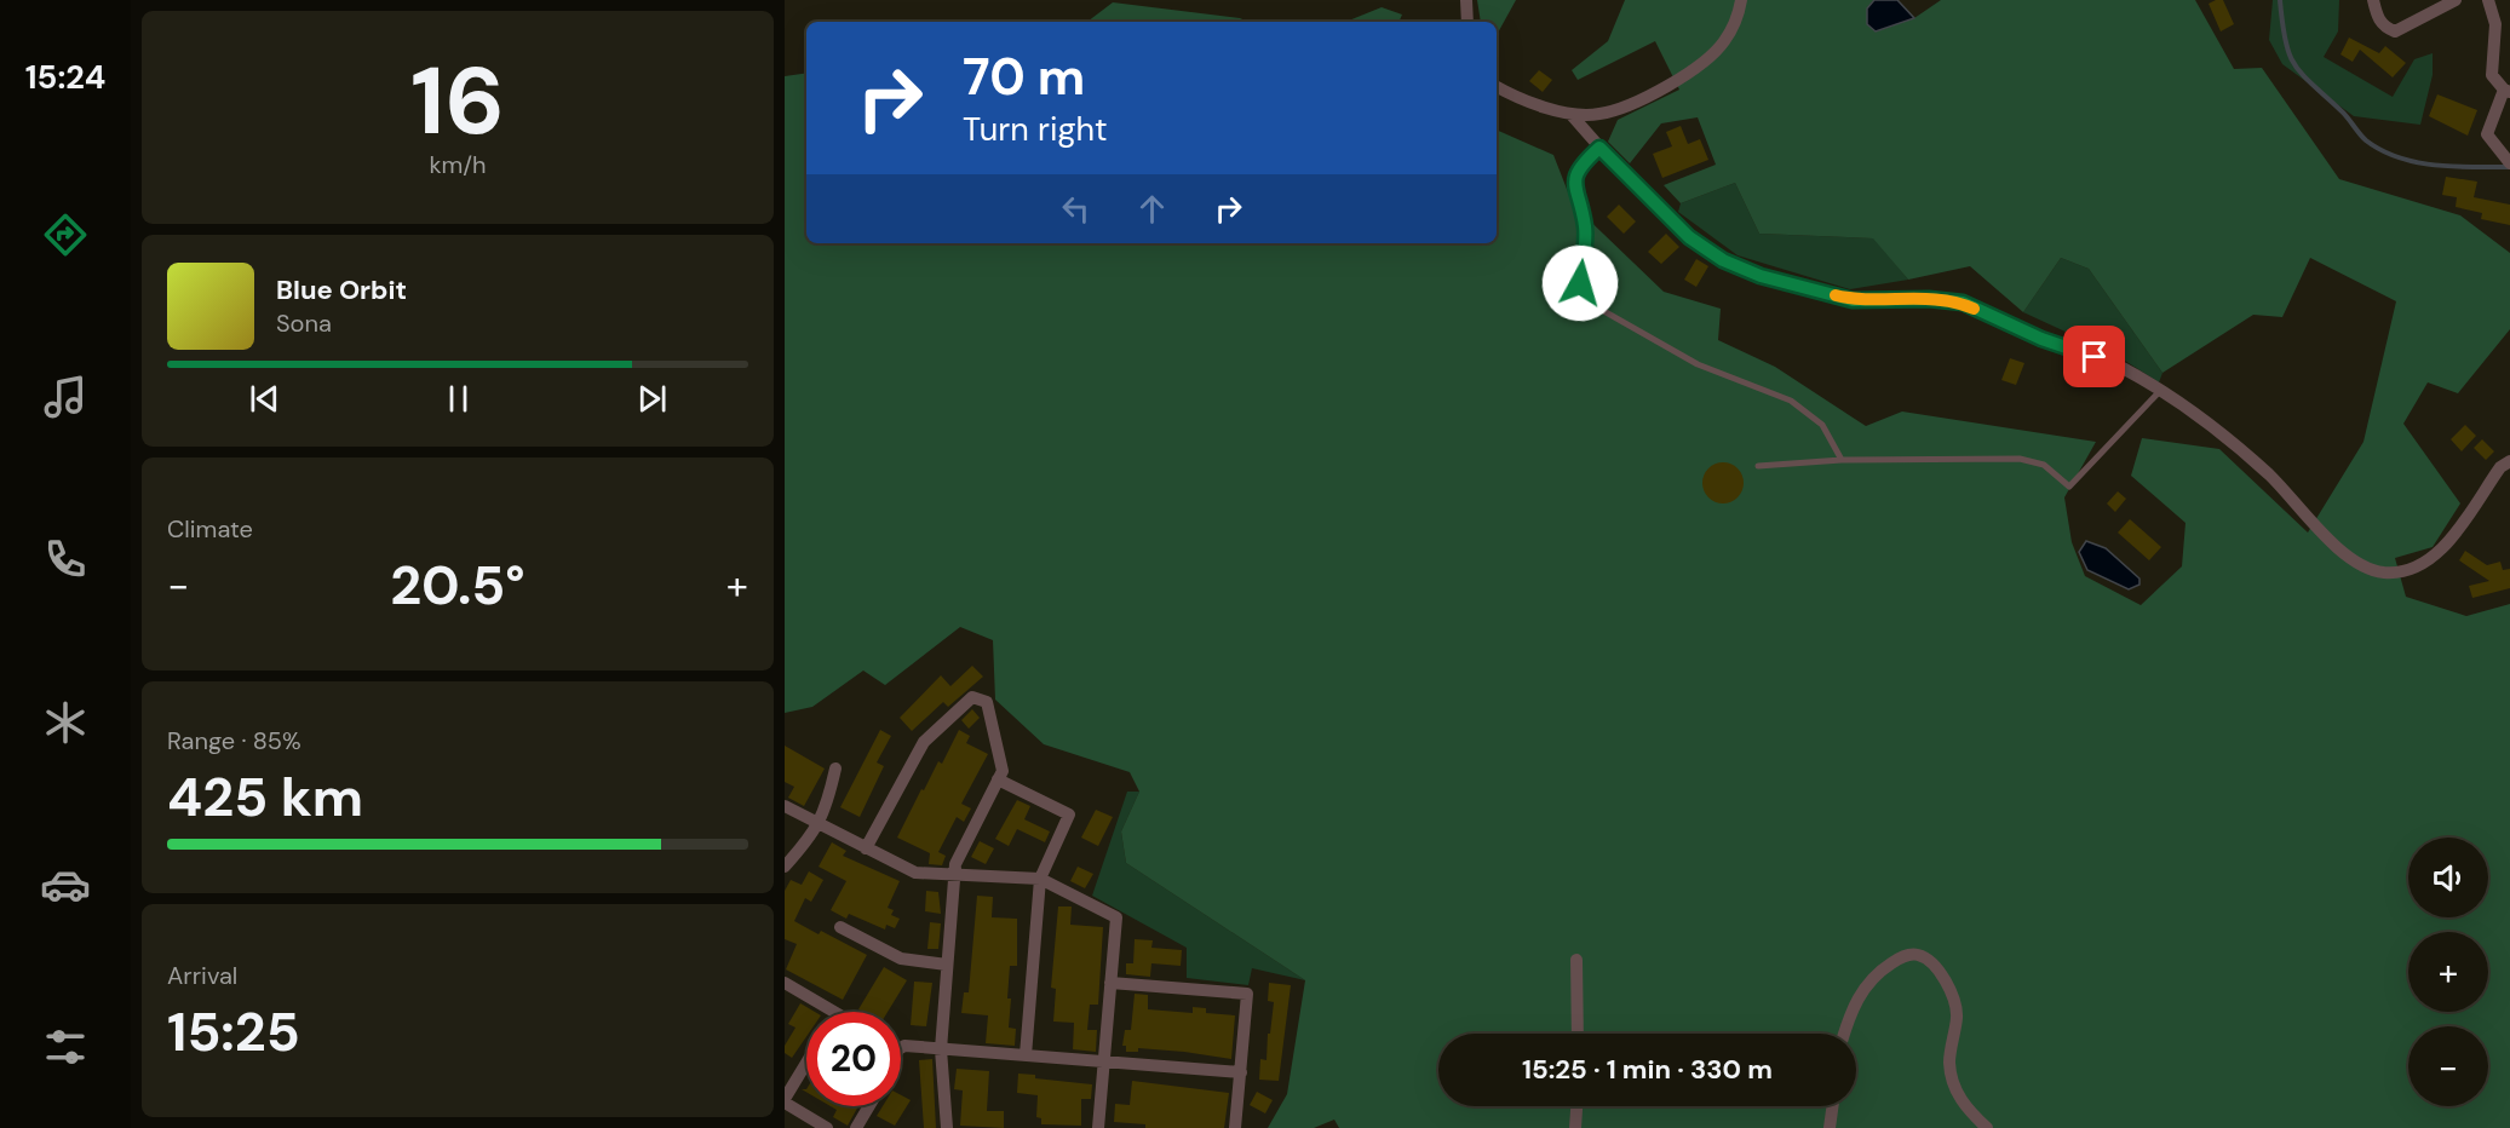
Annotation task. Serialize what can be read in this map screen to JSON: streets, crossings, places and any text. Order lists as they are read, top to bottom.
{
  "page": {
    "tabs": "15:24",
    "tile": [
      ["16", "km/h"],
      "Climate",
      ["Range · 85%", "425 km"],
      ["Arrival", "15:25"]
    ],
    "turn": ["70 m", "Turn right"],
    "song": ["Blue Orbit", "Sona"],
    "heat": ["−", "20.5°", "+"],
    "map_buttons": ["+", "−"],
    "limit": "20",
    "trip": "15:25 · 1 min · 330 m"
  }
}
